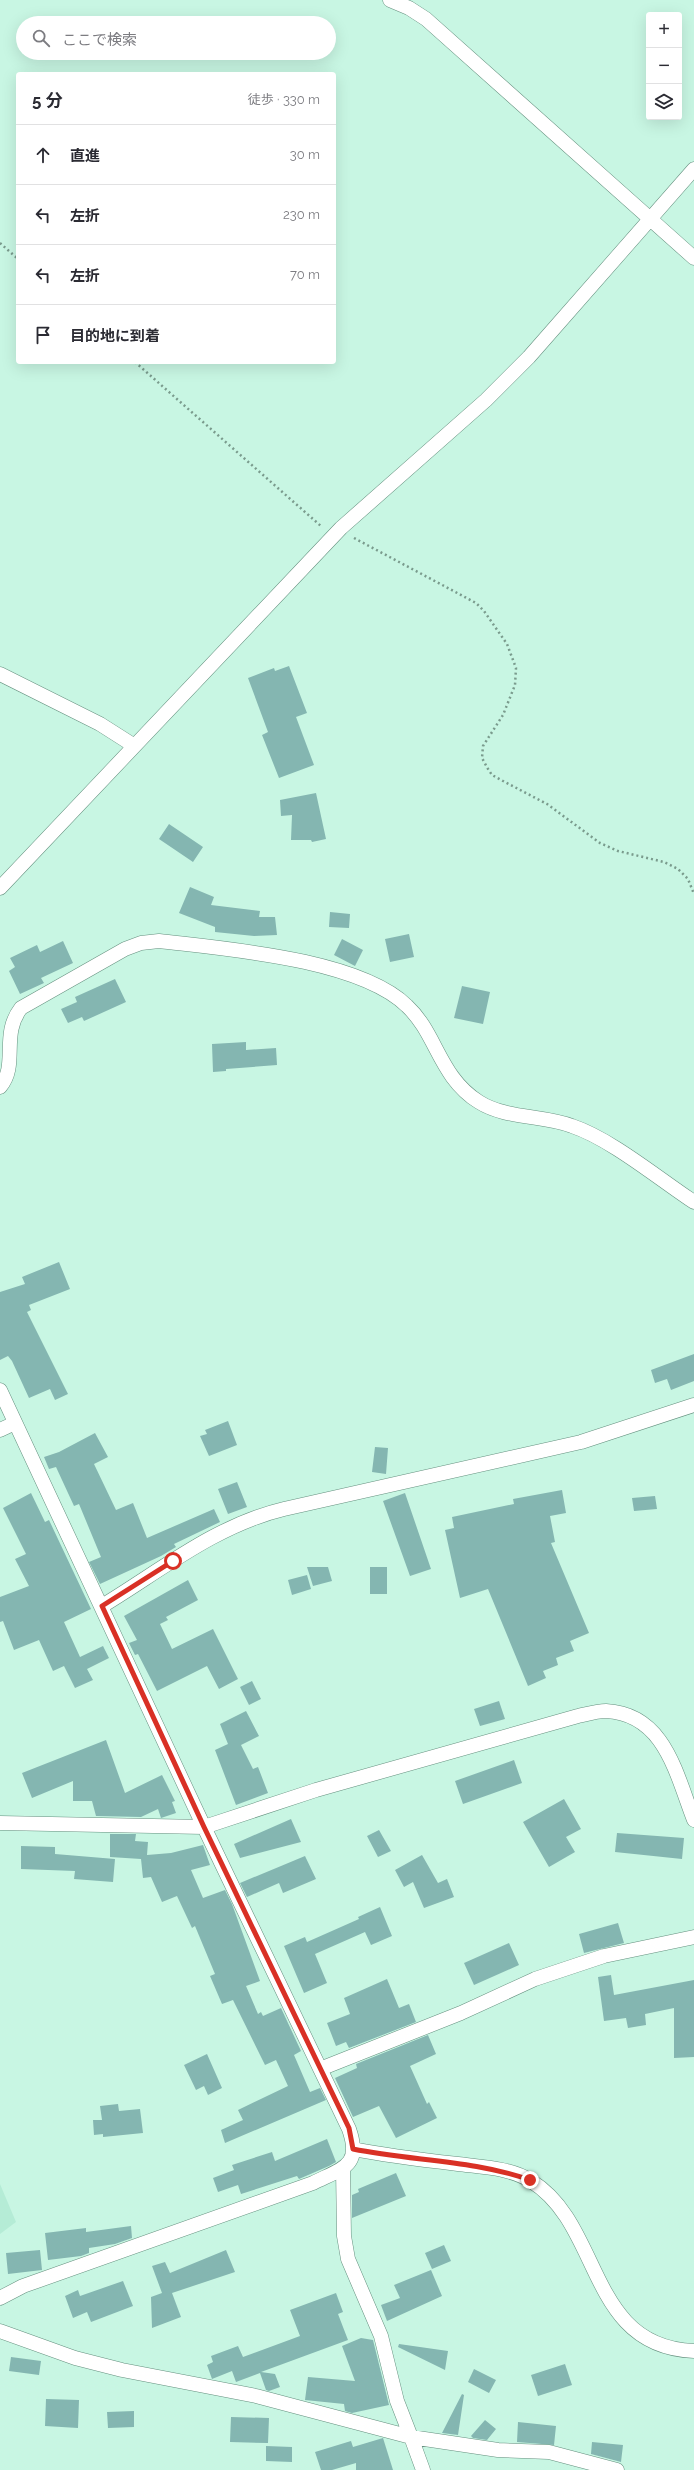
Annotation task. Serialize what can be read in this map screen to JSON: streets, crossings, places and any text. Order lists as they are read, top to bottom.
{
  "page": {
    "map_buttons": ["+", "−"],
    "search": "ここで検索",
    "heading": ["5 分", "徒歩 · 330 m"],
    "list": [
      ["直進", "30 m"],
      ["左折", "230 m"],
      ["左折", "70 m"],
      "目的地に到着"
    ]
  }
}
